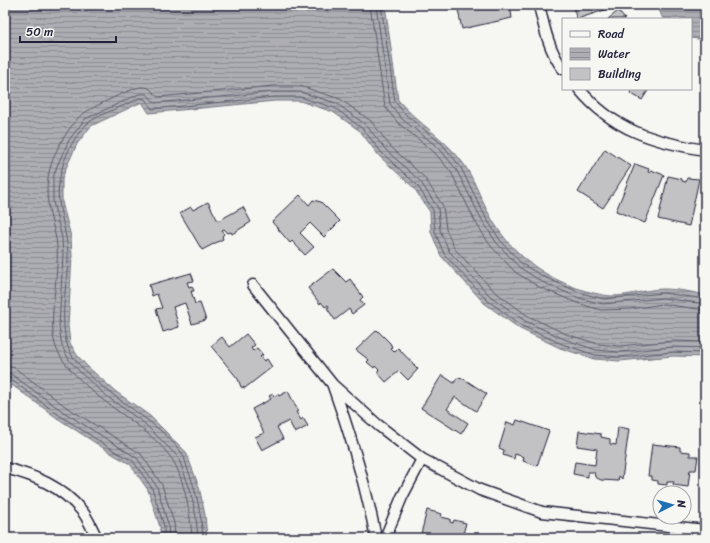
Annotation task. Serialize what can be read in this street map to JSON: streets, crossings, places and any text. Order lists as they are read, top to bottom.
{
  "legend": ["Road", "Water", "Building"],
  "scale_bar": "50 m",
  "north": "right"
}
